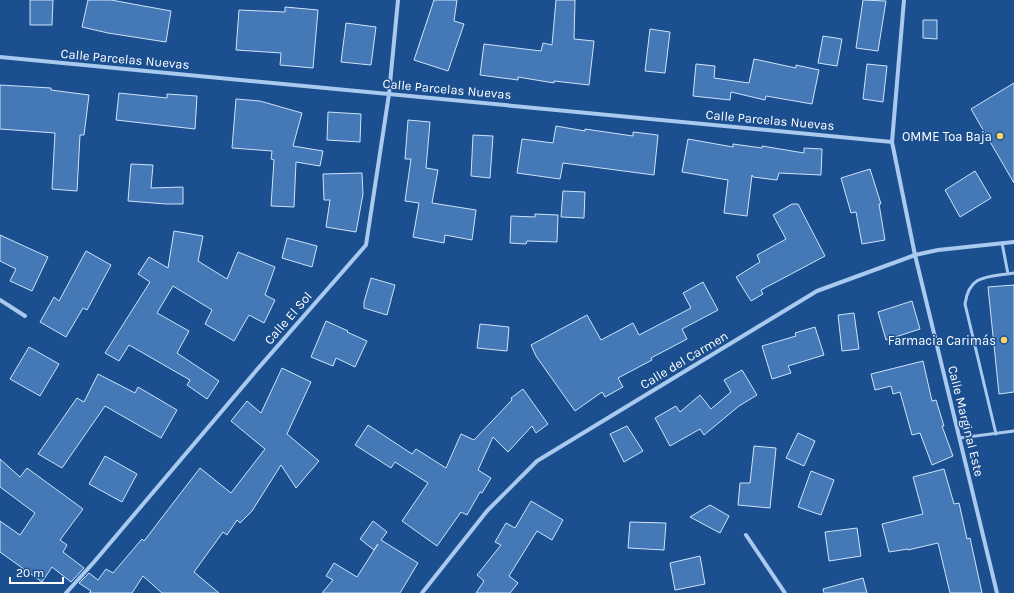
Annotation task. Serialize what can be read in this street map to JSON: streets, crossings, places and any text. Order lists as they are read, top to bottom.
{
  "streets": {
    "street": [
      "Calle Parcelas Nuevas",
      "Calle El Sol",
      "Calle del Carmen",
      "Calle Marginal Este"
    ]
  },
  "crossings": [
    ["Calle Parcelas Nuevas", "Calle El Sol"],
    ["Calle Parcelas Nuevas", "Calle Marginal Este"],
    ["Calle del Carmen", "Calle Marginal Este"]
  ],
  "places": ["OMME Toa Baja", "Farmacia Carimás"],
  "scale_bar": "20 m"
}
